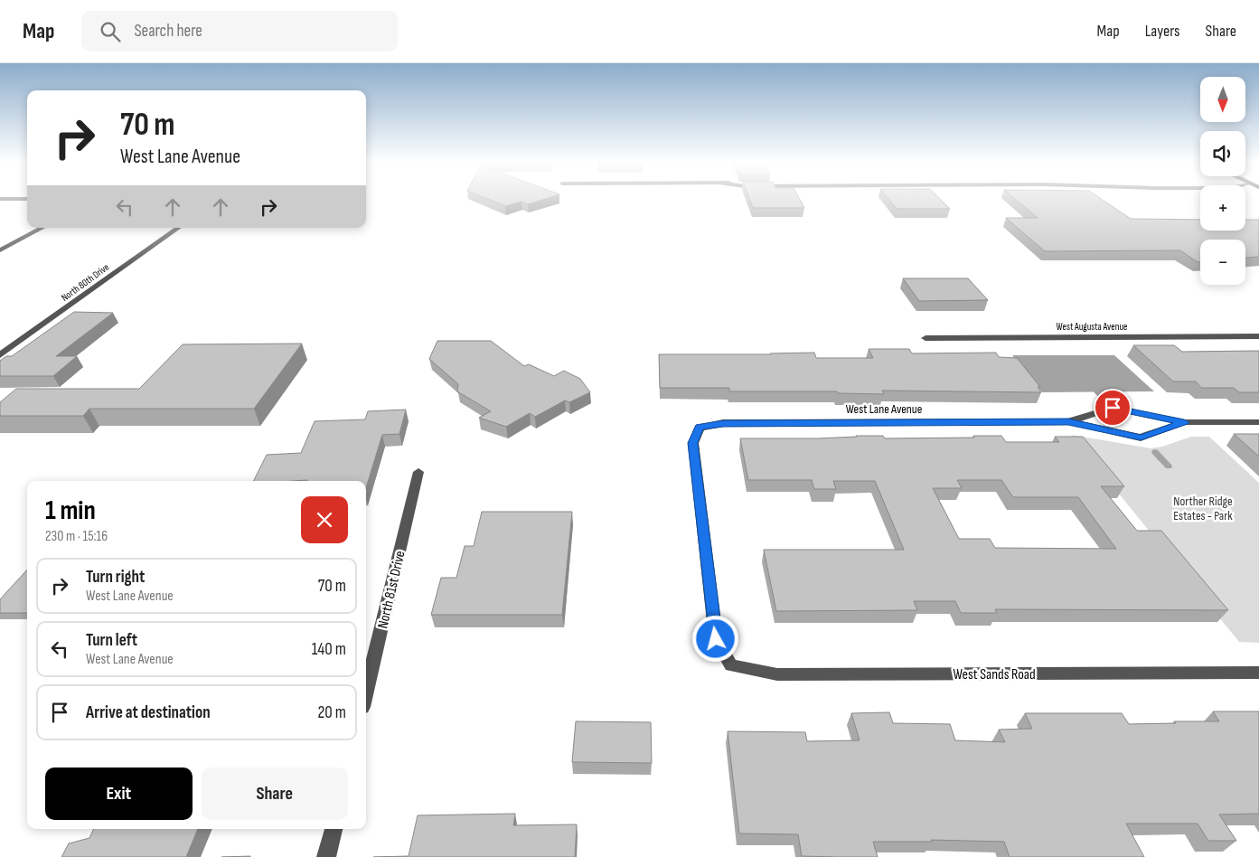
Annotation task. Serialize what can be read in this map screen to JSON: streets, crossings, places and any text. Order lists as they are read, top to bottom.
{
  "streets": {
    "street": [
      "North 80th Drive",
      "West Augusta Avenue",
      "West Lane Avenue",
      "North 81st Drive",
      "West Sands Road"
    ]
  },
  "crossings": [
    ["West Lane Avenue", "West Sands Road"]
  ],
  "parks": ["Norther Ridge Estates - Park"],
  "north": "bottom",
  "page": {
    "header": "Map",
    "search": "Search here",
    "nav": ["Map", "Layers", "Share"],
    "map_buttons": ["+", "−"],
    "turn": ["70 m", "West Lane Avenue"],
    "heading": ["1 min", "230 m · 15:16"],
    "list": [
      {
        "name": "Turn right",
        "note": "West Lane Avenue",
        "value": "70 m"
      },
      {
        "name": "Turn left",
        "note": "West Lane Avenue",
        "value": "140 m"
      },
      {
        "name": "Arrive at destination",
        "value": "20 m"
      }
    ],
    "buttons": ["Exit", "Share"]
  }
}
